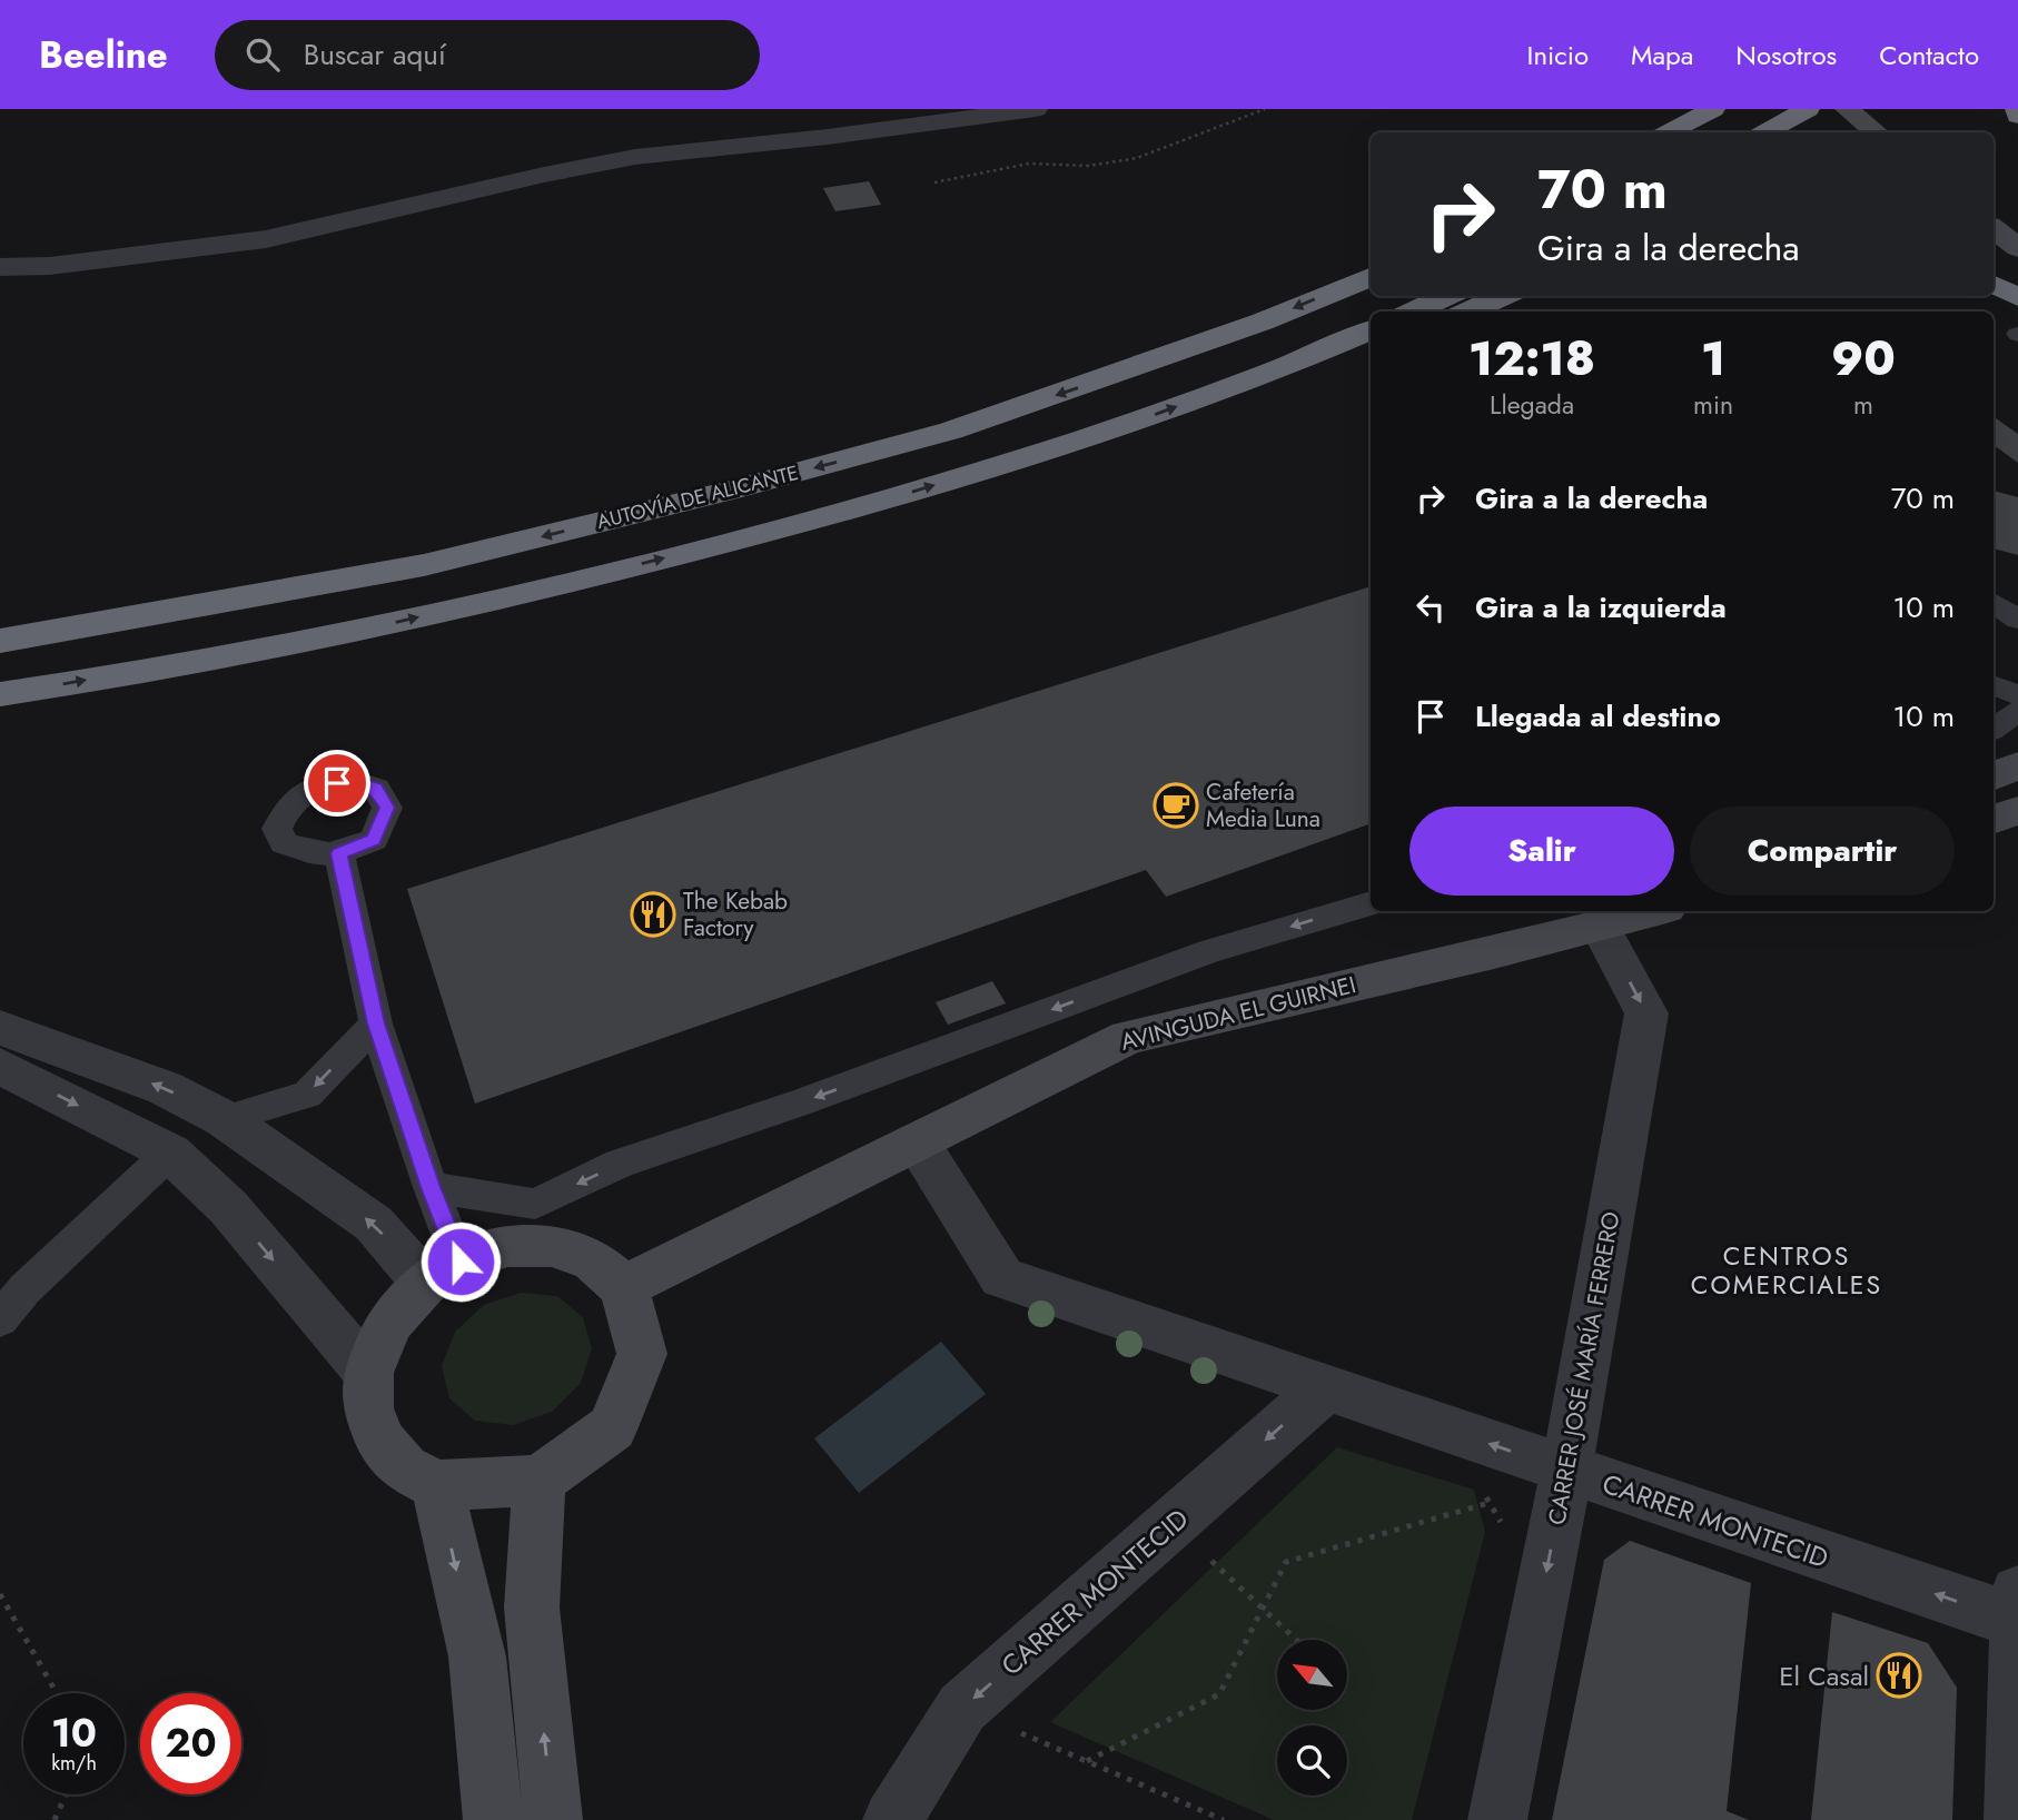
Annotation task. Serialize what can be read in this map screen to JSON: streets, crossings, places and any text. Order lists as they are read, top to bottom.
{
  "streets": {
    "highway": ["AUTOVÍA DE ALICANTE"],
    "street": ["AVINGUDA EL GUIRNEI", "CARRER JOSÉ MARÍA FERRERO", "CARRER MONTECID"]
  },
  "crossings": [
    ["AVINGUDA EL GUIRNEI", "CARRER JOSÉ MARÍA FERRERO"],
    ["AVINGUDA EL GUIRNEI", "CARRER MONTECID"],
    ["CARRER JOSÉ MARÍA FERRERO", "CARRER MONTECID"]
  ],
  "one_way": ["CARRER JOSÉ MARÍA FERRERO", "CARRER MONTECID"],
  "districts": ["CENTROS COMERCIALES"],
  "places": {
    "cafe": ["Cafetería Media Luna"],
    "restaurant": ["The Kebab Factory", "El Casal"]
  },
  "north": "top left",
  "page": {
    "header": "Beeline",
    "search": "Buscar aquí",
    "nav": [
      "Inicio",
      "Mapa",
      "Nosotros",
      "Contacto"
    ],
    "turn": ["70 m", "Gira a la derecha"],
    "eta": [
      "12:18",
      "Llegada",
      "1",
      "min",
      "90",
      "m"
    ],
    "list": [
      {
        "name": "Gira a la derecha",
        "value": "70 m"
      },
      {
        "name": "Gira a la izquierda",
        "value": "10 m"
      },
      {
        "name": "Llegada al destino",
        "value": "10 m"
      }
    ],
    "buttons": ["Salir", "Compartir"],
    "speed": "10 km/h",
    "limit": "20"
  }
}
